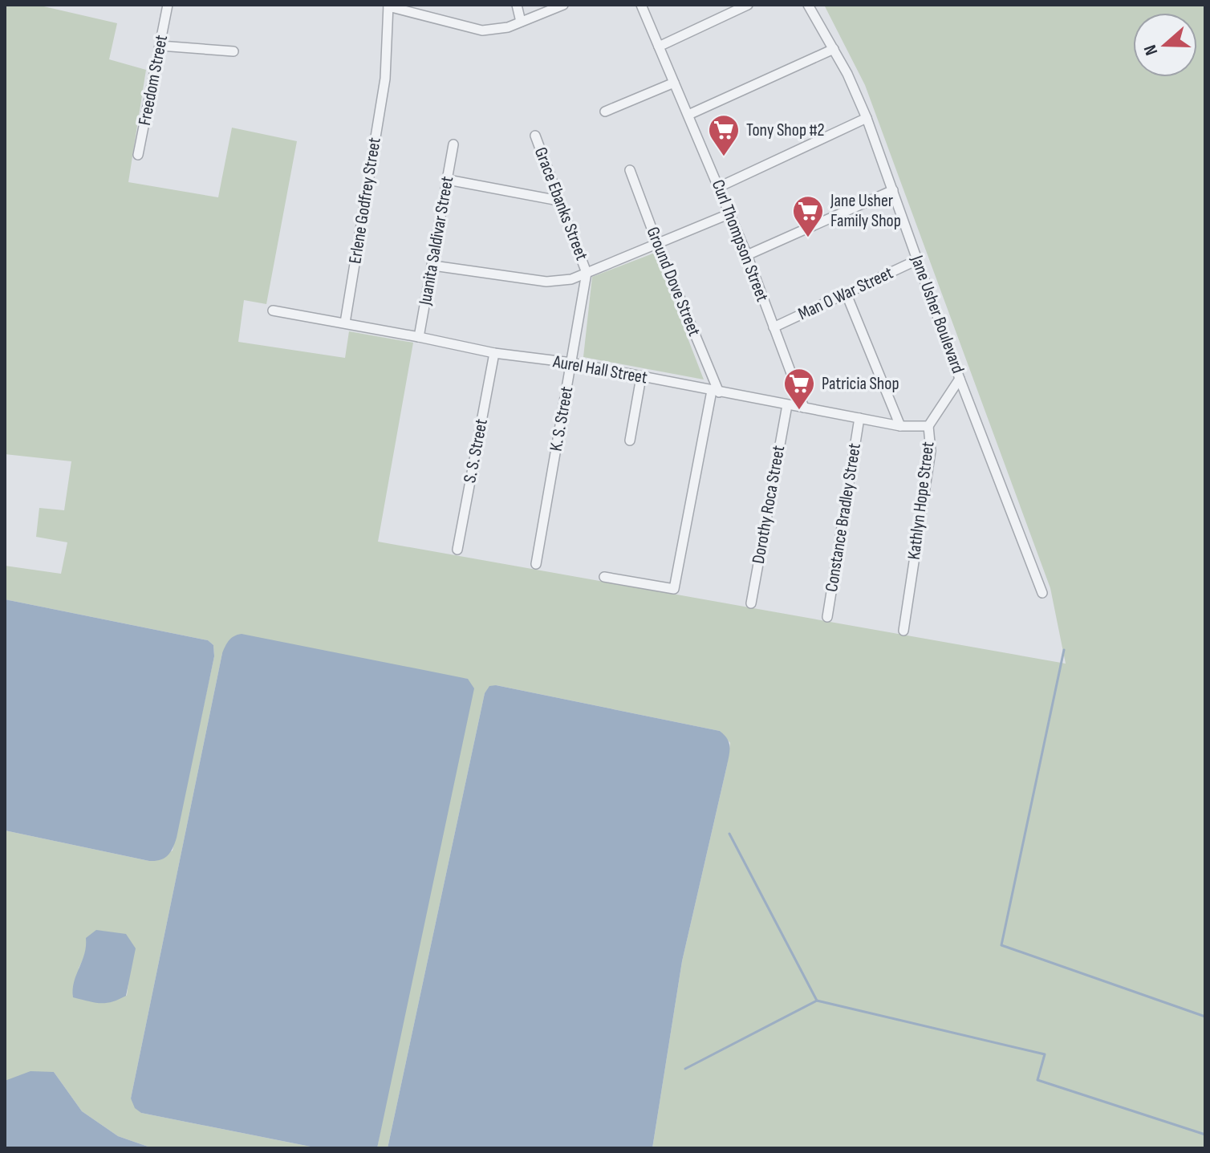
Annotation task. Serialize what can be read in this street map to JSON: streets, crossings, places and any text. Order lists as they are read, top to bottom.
{
  "streets": {
    "street": [
      "Freedom Street",
      "Erlene Godfrey Street",
      "Grace Ebanks Street",
      "Juanita Saldivar Street",
      "Curl Thompson Street",
      "Ground Dove Street",
      "Man O War Street",
      "Jane Usher Boulevard",
      "Aurel Hall Street",
      "K. S. Street",
      "S. S. Street",
      "Kathlyn Hope Street",
      "Dorothy Roca Street",
      "Constance Bradley Street"
    ]
  },
  "crossings": [
    ["Erlene Godfrey Street", "Aurel Hall Street"],
    ["Grace Ebanks Street", "K. S. Street"],
    ["Juanita Saldivar Street", "Aurel Hall Street"],
    ["Curl Thompson Street", "Man O War Street"],
    ["Curl Thompson Street", "Aurel Hall Street"],
    ["Ground Dove Street", "Aurel Hall Street"],
    ["Man O War Street", "Jane Usher Boulevard"],
    ["Jane Usher Boulevard", "Kathlyn Hope Street"],
    ["Aurel Hall Street", "K. S. Street"],
    ["Aurel Hall Street", "S. S. Street"],
    ["Aurel Hall Street", "Kathlyn Hope Street"],
    ["Aurel Hall Street", "Dorothy Roca Street"],
    ["Aurel Hall Street", "Constance Bradley Street"]
  ],
  "places": {
    "supermarket": ["Tony Shop #2", "Jane Usher Family Shop", "Patricia Shop"]
  },
  "north": "left"
}
